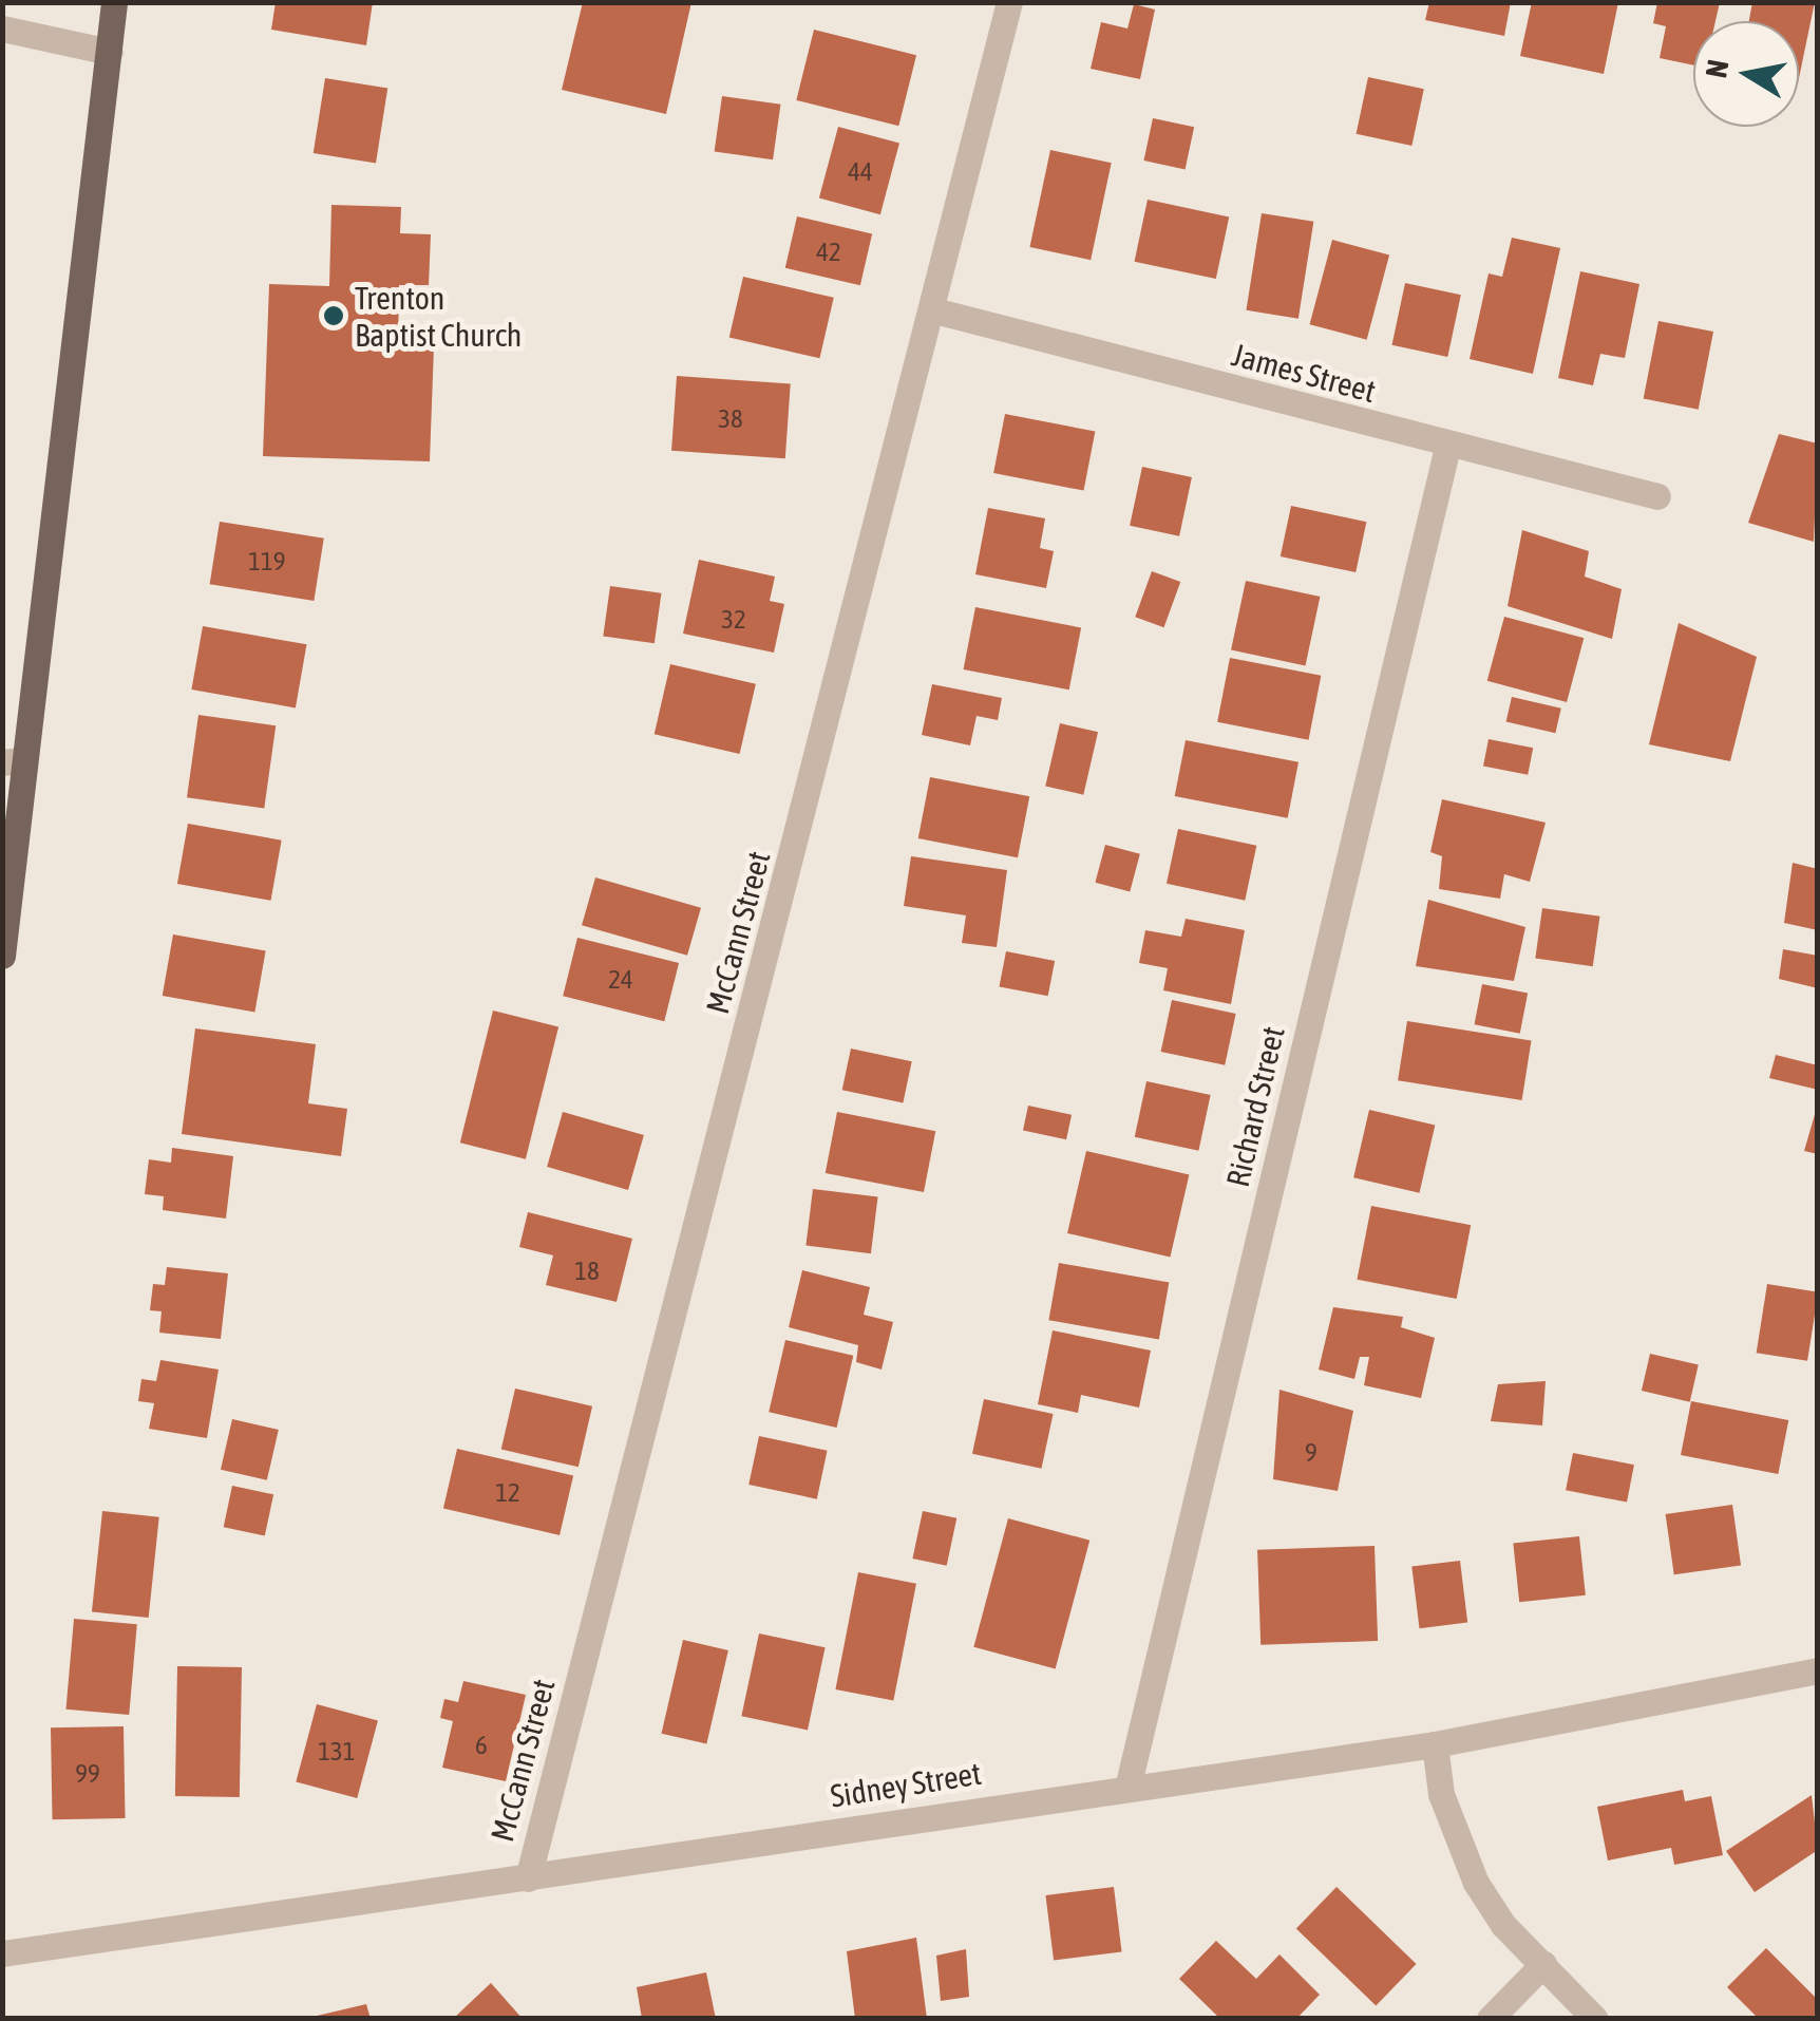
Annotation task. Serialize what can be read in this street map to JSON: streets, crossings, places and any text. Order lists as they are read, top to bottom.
{
  "streets": {
    "street": [
      "James Street",
      "McCann Street",
      "Richard Street",
      "Sidney Street"
    ]
  },
  "crossings": [
    ["James Street", "McCann Street"],
    ["James Street", "Richard Street"],
    ["McCann Street", "Sidney Street"],
    ["Richard Street", "Sidney Street"]
  ],
  "places": ["Trenton Baptist Church"],
  "house_numbers": [
    "44",
    "42",
    "38",
    "119",
    "32",
    "24",
    "18",
    "9",
    "12",
    "6",
    "131",
    "99"
  ],
  "north": "left"
}
